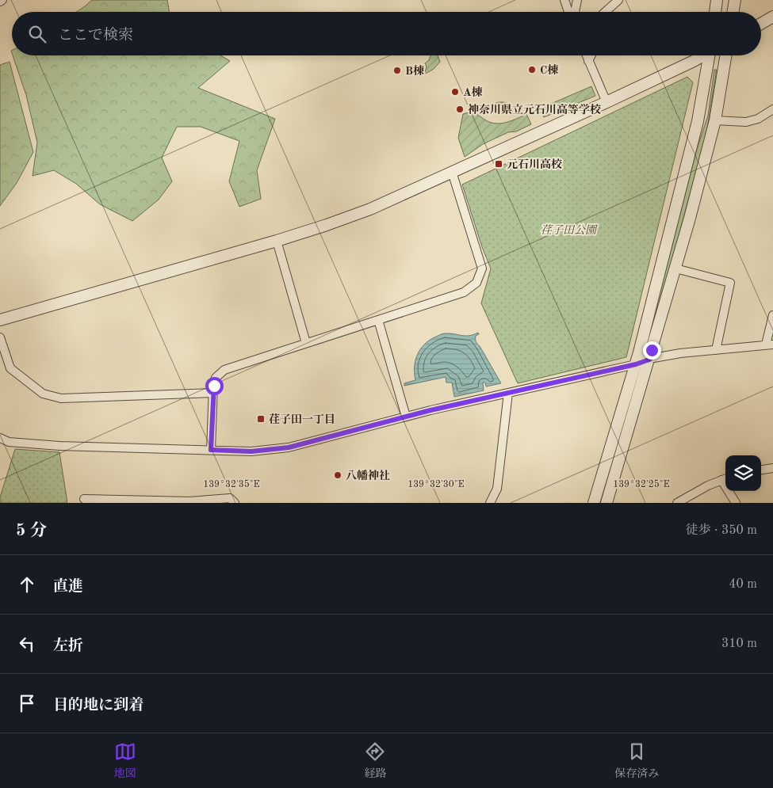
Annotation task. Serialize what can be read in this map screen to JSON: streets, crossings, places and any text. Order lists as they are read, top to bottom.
{
  "parks": ["荏子田公園"],
  "places": {
    "other": [
      "C棟",
      "B棟",
      "A棟",
      "神奈川県立元石川高等学校",
      "八幡神社"
    ],
    "transit": ["元石川高校", "荏子田一丁目"]
  },
  "page": {
    "search": "ここで検索",
    "heading": ["5 分", "徒歩 · 350 m"],
    "list": [
      ["直進", "40 m"],
      ["左折", "310 m"],
      "目的地に到着"
    ],
    "nav": ["地図", "経路", "保存済み"]
  },
  "coordinates": ["139°32'35\"E", "139°32'30\"E", "139°32'25\"E"]
}
